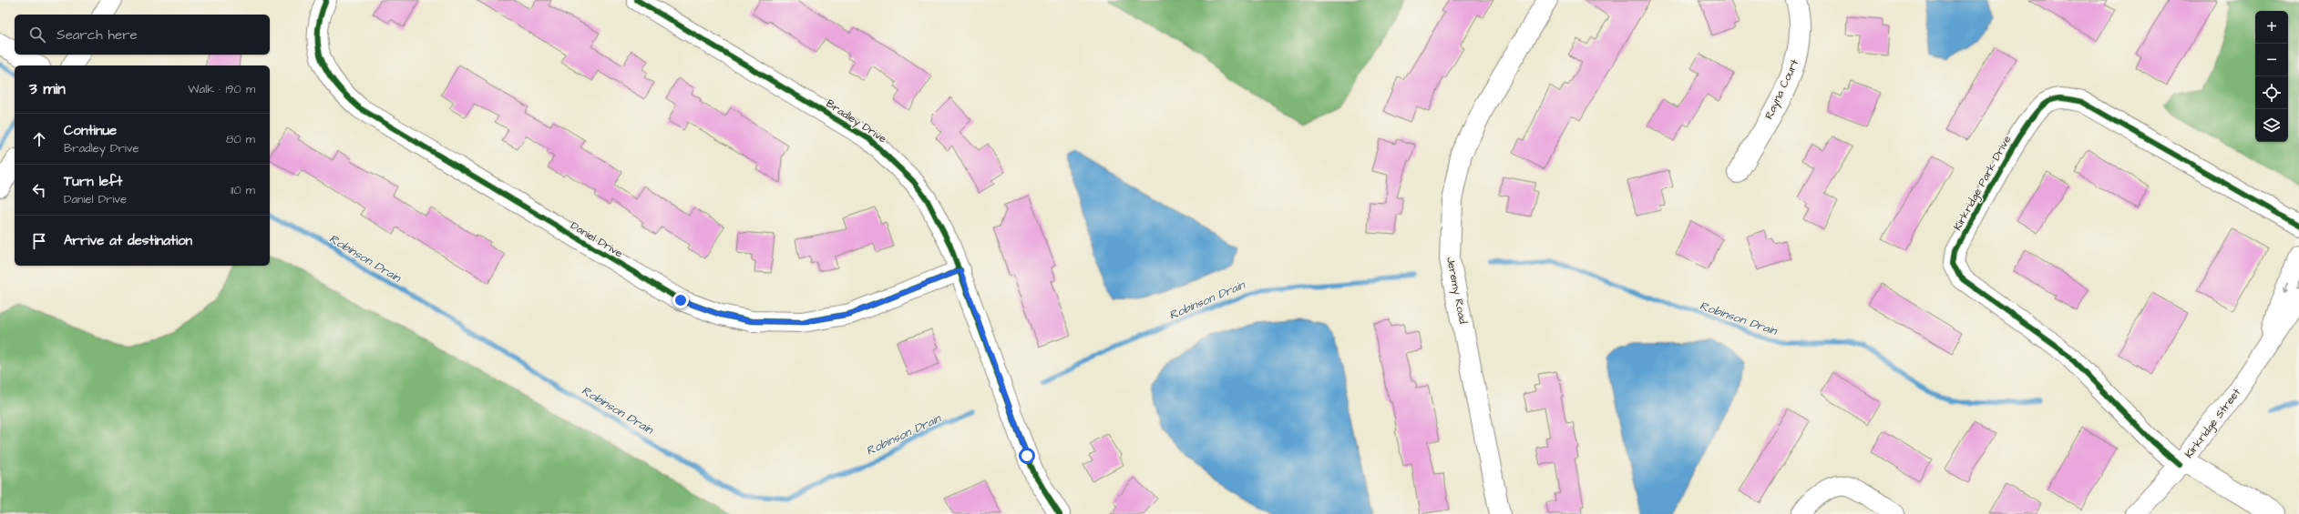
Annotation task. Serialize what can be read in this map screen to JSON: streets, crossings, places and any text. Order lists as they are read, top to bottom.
{
  "streets": {
    "street": [
      "Rayna Court",
      "Bradley Drive",
      "Kirkridge Park Drive",
      "Daniel Drive",
      "Jeremy Road",
      "Kirkridge Street"
    ]
  },
  "crossings": [
    ["Bradley Drive", "Daniel Drive"],
    ["Kirkridge Park Drive", "Kirkridge Street"]
  ],
  "water": ["Robinson Drain"],
  "page": {
    "map_buttons": ["+", "−"],
    "search": "Search here",
    "heading": ["3 min", "Walk · 190 m"],
    "list": [
      ["Continue", "Bradley Drive", "80 m"],
      ["Turn left", "Daniel Drive", "110 m"],
      "Arrive at destination"
    ]
  }
}
